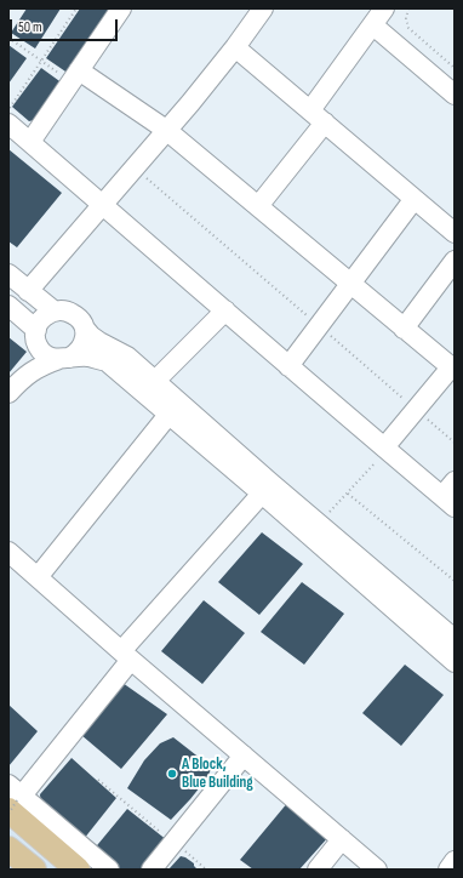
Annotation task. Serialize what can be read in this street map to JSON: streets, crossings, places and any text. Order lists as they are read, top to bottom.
{
  "places": ["A Block, Blue Building"],
  "scale_bar": "50 m"
}
